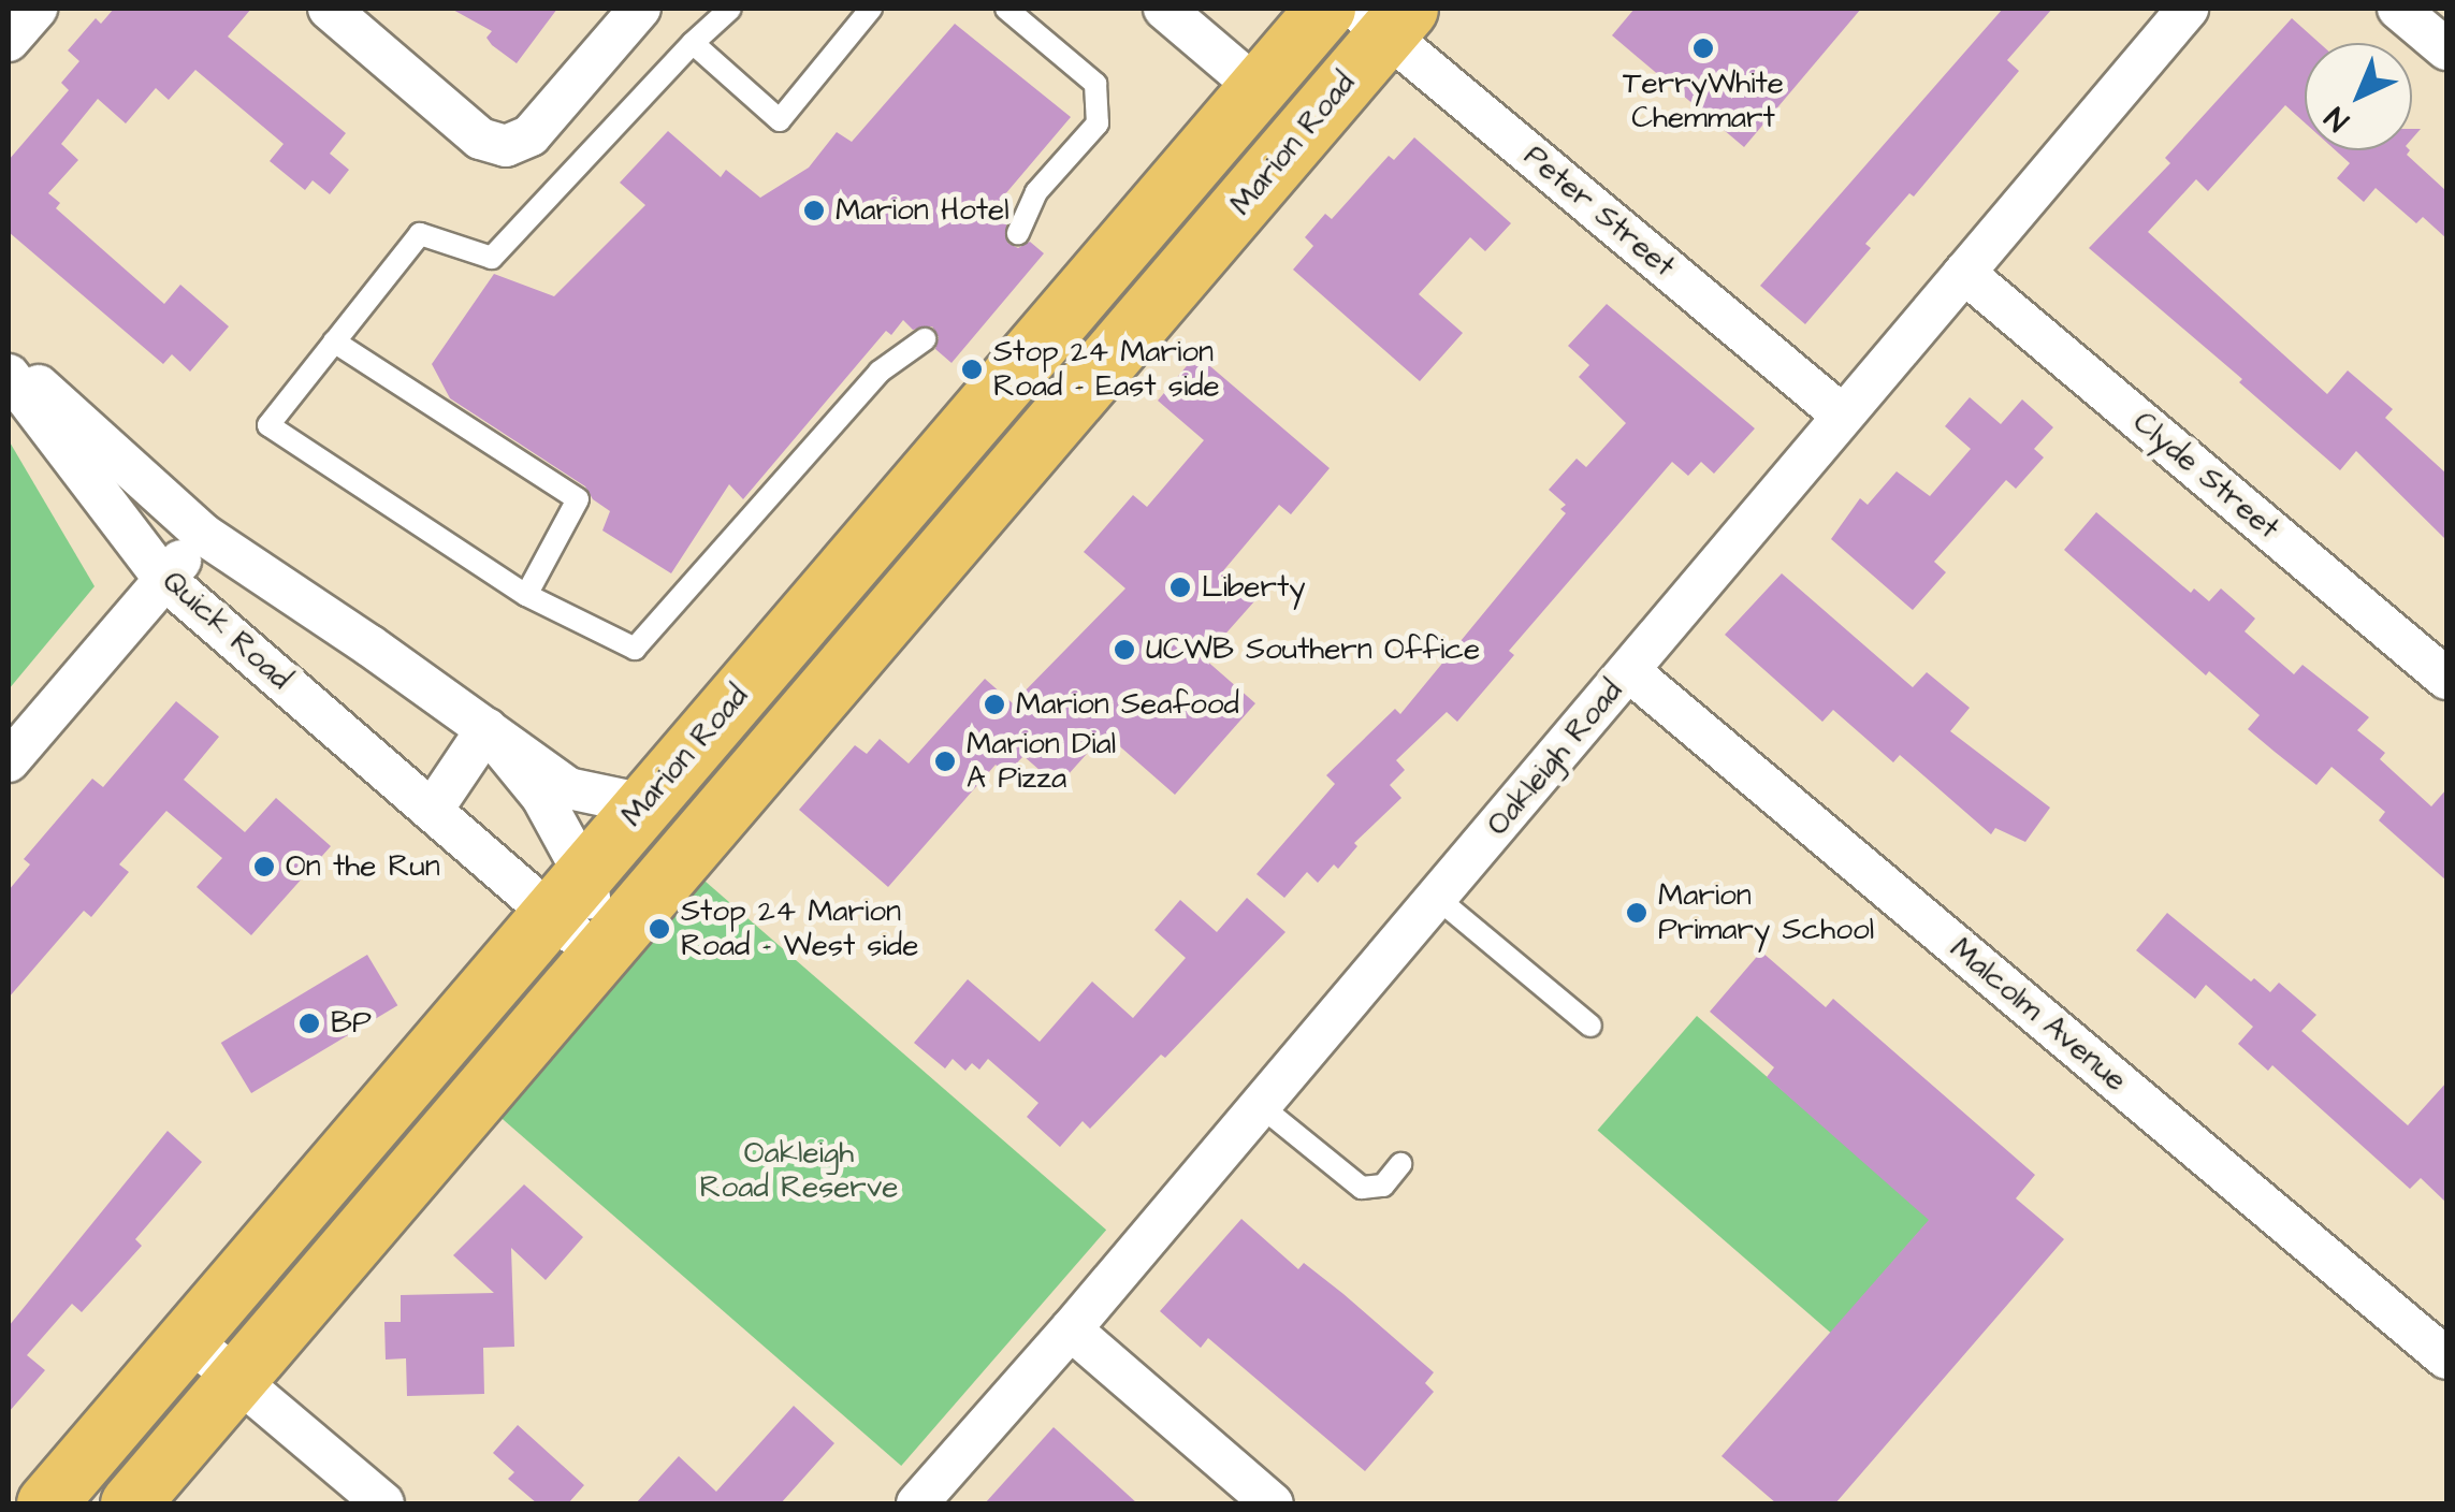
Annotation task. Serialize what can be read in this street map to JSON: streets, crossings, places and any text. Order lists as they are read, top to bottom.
{
  "streets": {
    "main road": ["Marion Road"],
    "street": [
      "Peter Street",
      "Clyde Street",
      "Quick Road",
      "Oakleigh Road",
      "Malcolm Avenue"
    ]
  },
  "crossings": [
    ["Marion Road", "Peter Street"],
    ["Marion Road", "Quick Road"],
    ["Peter Street", "Oakleigh Road"],
    ["Clyde Street", "Oakleigh Road"],
    ["Oakleigh Road", "Malcolm Avenue"]
  ],
  "parks": ["Oakleigh Road Reserve"],
  "places": [
    "TerryWhite Chemmart",
    "Marion Hotel",
    "Stop 24 Marion Road - East side",
    "Liberty",
    "UCWB Southern Office",
    "Marion Seafood",
    "Marion Dial A Pizza",
    "On the Run",
    "Marion Primary School",
    "Stop 24 Marion Road - West side",
    "BP"
  ],
  "north": "bottom left"
}
